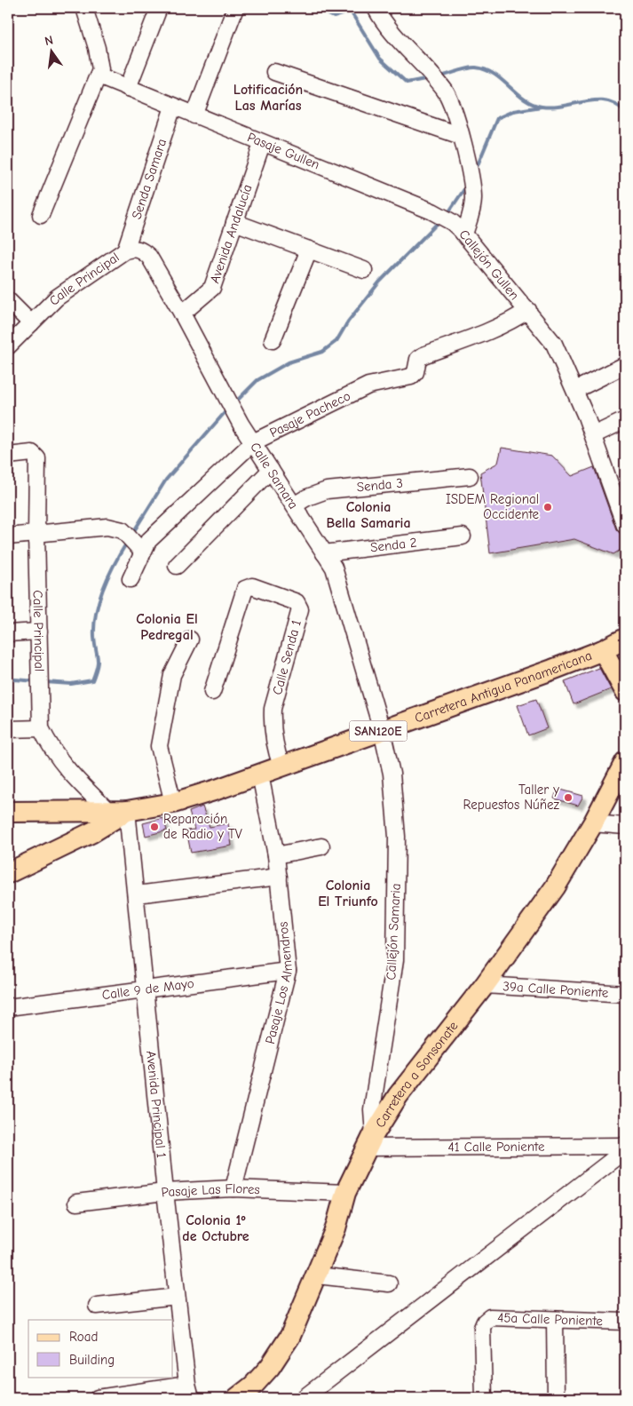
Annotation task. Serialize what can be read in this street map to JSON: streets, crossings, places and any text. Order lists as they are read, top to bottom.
{
  "streets": {
    "main road": ["Carretera Antigua Panamericana", "SAN120E", "Carretera a Sonsonate"],
    "street": [
      "Pasaje Gullen",
      "Senda Samara",
      "Avenida Andalucía",
      "Callejón Gullen",
      "Calle Principal",
      "Pasaje Pacheco",
      "Calle Samara",
      "Senda 3",
      "Senda 2",
      "Calle Senda 1",
      "Callejón Samaria",
      "Pasaje Los Almendros",
      "Calle 9 de Mayo",
      "39a Calle Poniente",
      "Avenida Principal 1",
      "41 Calle Poniente",
      "Pasaje Las Flores",
      "45a Calle Poniente"
    ]
  },
  "crossings": [
    ["Pasaje Gullen", "Senda Samara"],
    ["Pasaje Gullen", "Avenida Andalucía"],
    ["Pasaje Gullen", "Callejón Gullen"],
    ["Senda Samara", "Calle Principal"],
    ["Senda Samara", "Calle Samara"],
    ["Avenida Andalucía", "Calle Samara"],
    ["Callejón Gullen", "Pasaje Pacheco"],
    ["Calle Principal", "Calle Samara"],
    ["Calle Principal", "Carretera Antigua Panamericana"],
    ["Calle Principal", "Avenida Principal 1"],
    ["Pasaje Pacheco", "Calle Samara"],
    ["Calle Samara", "Senda 3"],
    ["Calle Samara", "Senda 2"],
    ["Calle Samara", "Carretera Antigua Panamericana"],
    ["Calle Samara", "Callejón Samaria"],
    ["Calle Senda 1", "Carretera Antigua Panamericana"],
    ["Carretera Antigua Panamericana", "Callejón Samaria"],
    ["Carretera Antigua Panamericana", "Pasaje Los Almendros"],
    ["Carretera Antigua Panamericana", "Avenida Principal 1"],
    ["Callejón Samaria", "Carretera a Sonsonate"],
    ["Callejón Samaria", "41 Calle Poniente"],
    ["Pasaje Los Almendros", "Calle 9 de Mayo"],
    ["Pasaje Los Almendros", "Pasaje Las Flores"],
    ["Calle 9 de Mayo", "Avenida Principal 1"],
    ["39a Calle Poniente", "Carretera a Sonsonate"],
    ["Carretera a Sonsonate", "41 Calle Poniente"],
    ["Carretera a Sonsonate", "Pasaje Las Flores"],
    ["Avenida Principal 1", "Pasaje Las Flores"]
  ],
  "districts": [
    "Lotificación Las Marías",
    "Colonia Bella Samaria",
    "Colonia El Pedregal",
    "Colonia El Triunfo",
    "Colonia 1º de Octubre"
  ],
  "places": ["ISDEM Regional Occidente", "Taller y Repuestos Núñez", "Reparación de Radio y TV"],
  "legend": ["Road", "Building"],
  "north": "top"
}
